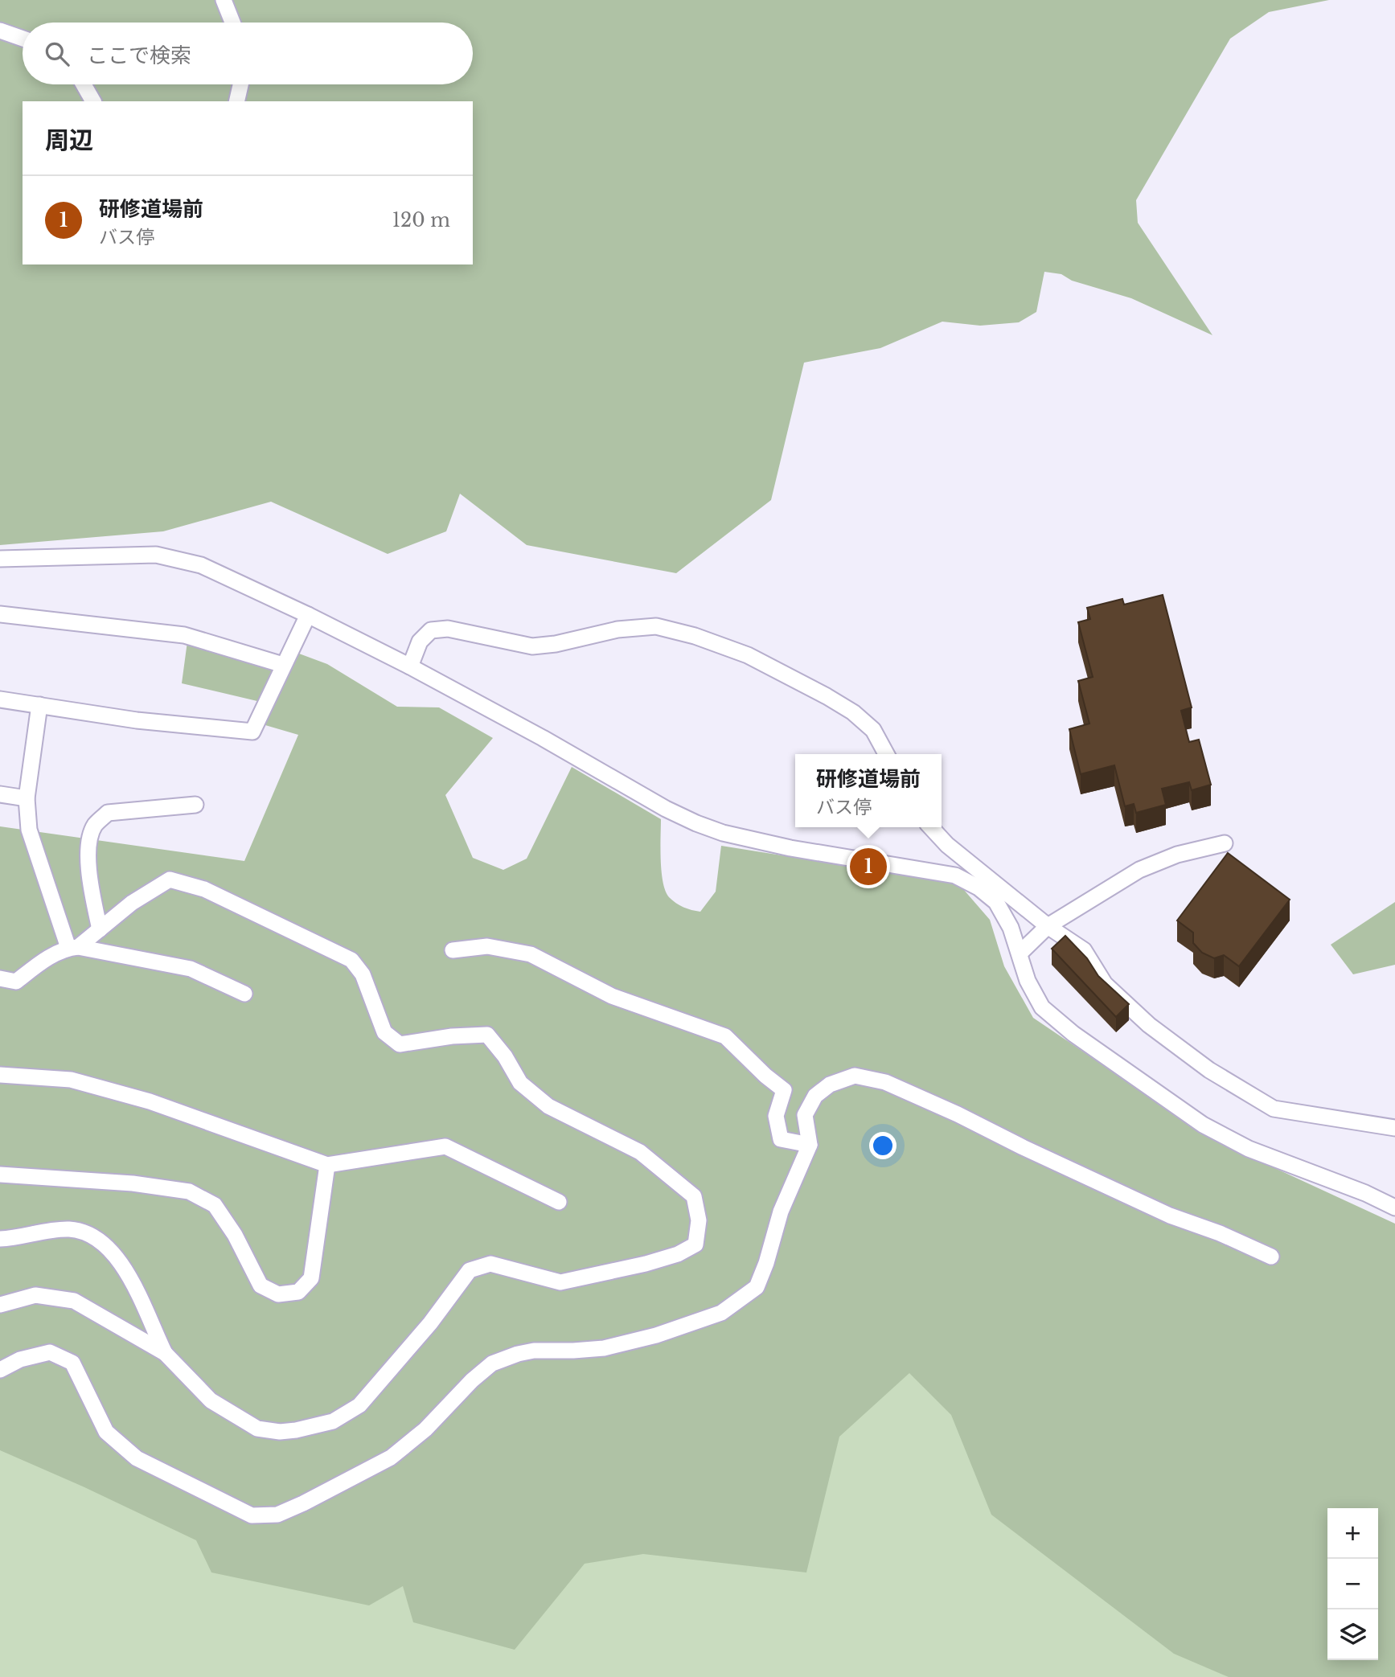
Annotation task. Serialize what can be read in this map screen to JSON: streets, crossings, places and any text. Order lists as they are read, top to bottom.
{
  "page": {
    "search": "ここで検索",
    "heading": "周辺",
    "list": [
      {
        "mark": "1",
        "name": "研修道場前",
        "note": "バス停",
        "value": "120 m"
      }
    ],
    "popup": ["研修道場前", "バス停"],
    "pins": "1",
    "map_buttons": ["+", "−"]
  }
}
